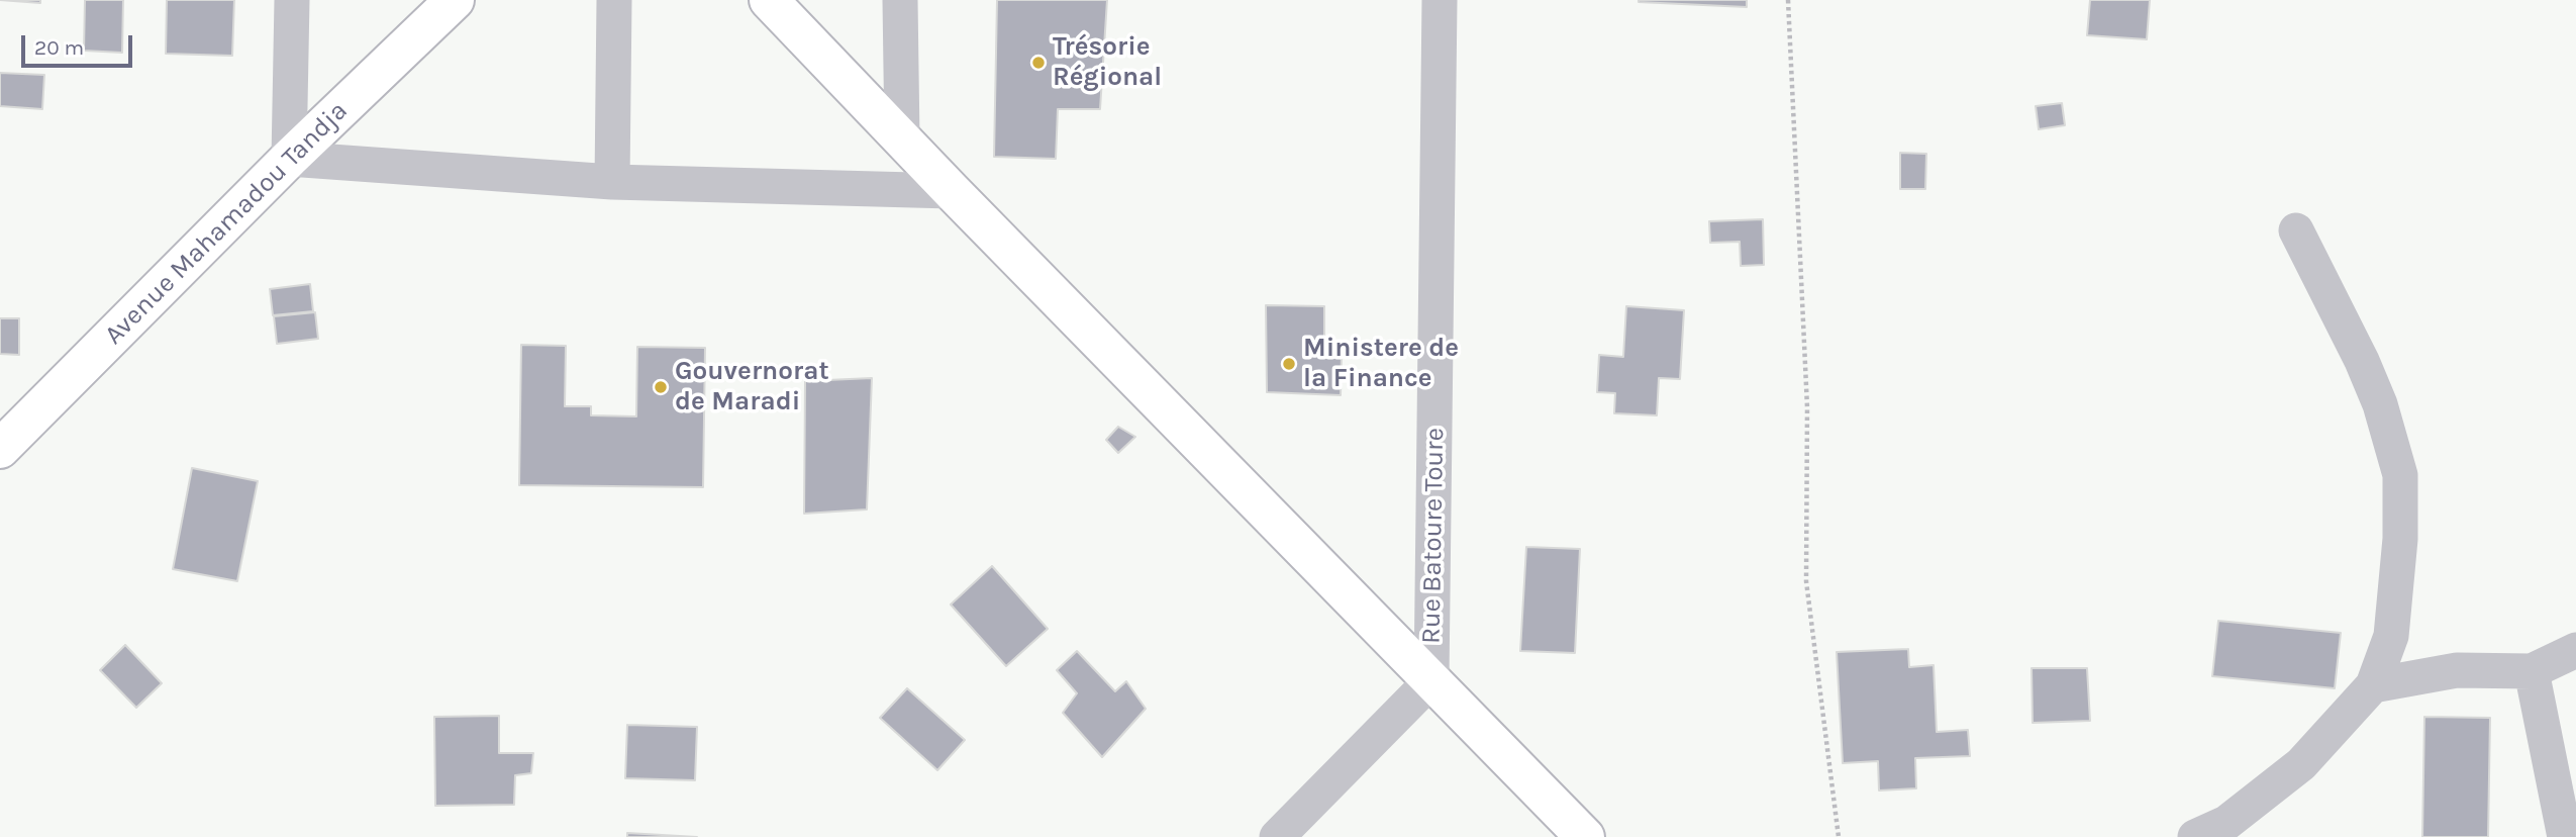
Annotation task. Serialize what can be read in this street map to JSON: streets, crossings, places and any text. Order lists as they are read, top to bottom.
{
  "streets": {
    "street": ["Avenue Mahamadou Tandja", "Rue Batoure Toure"]
  },
  "places": ["Trésorie Régional", "Ministere de la Finance", "Gouvernorat de Maradi"],
  "scale_bar": "20 m"
}
